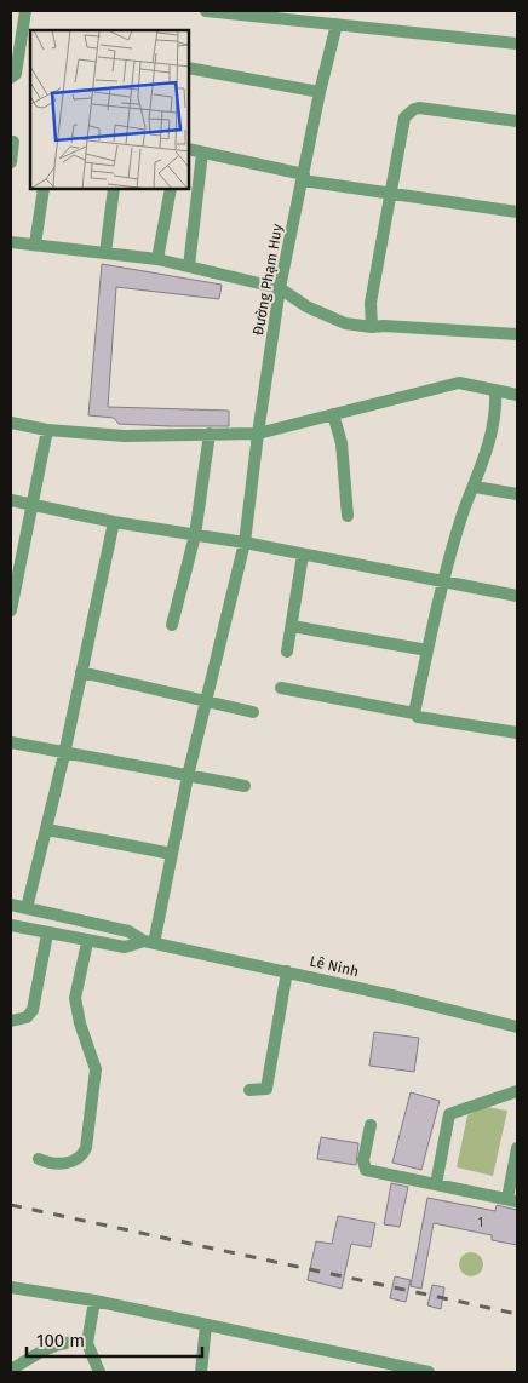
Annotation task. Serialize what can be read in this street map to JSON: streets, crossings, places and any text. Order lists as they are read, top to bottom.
{
  "streets": {
    "street": ["Đường Phạm Huy", "Lê Ninh"]
  },
  "crossings": [
    ["Đường Phạm Huy", "Lê Ninh"]
  ],
  "house_numbers": ["1"],
  "scale_bar": "100 m"
}
